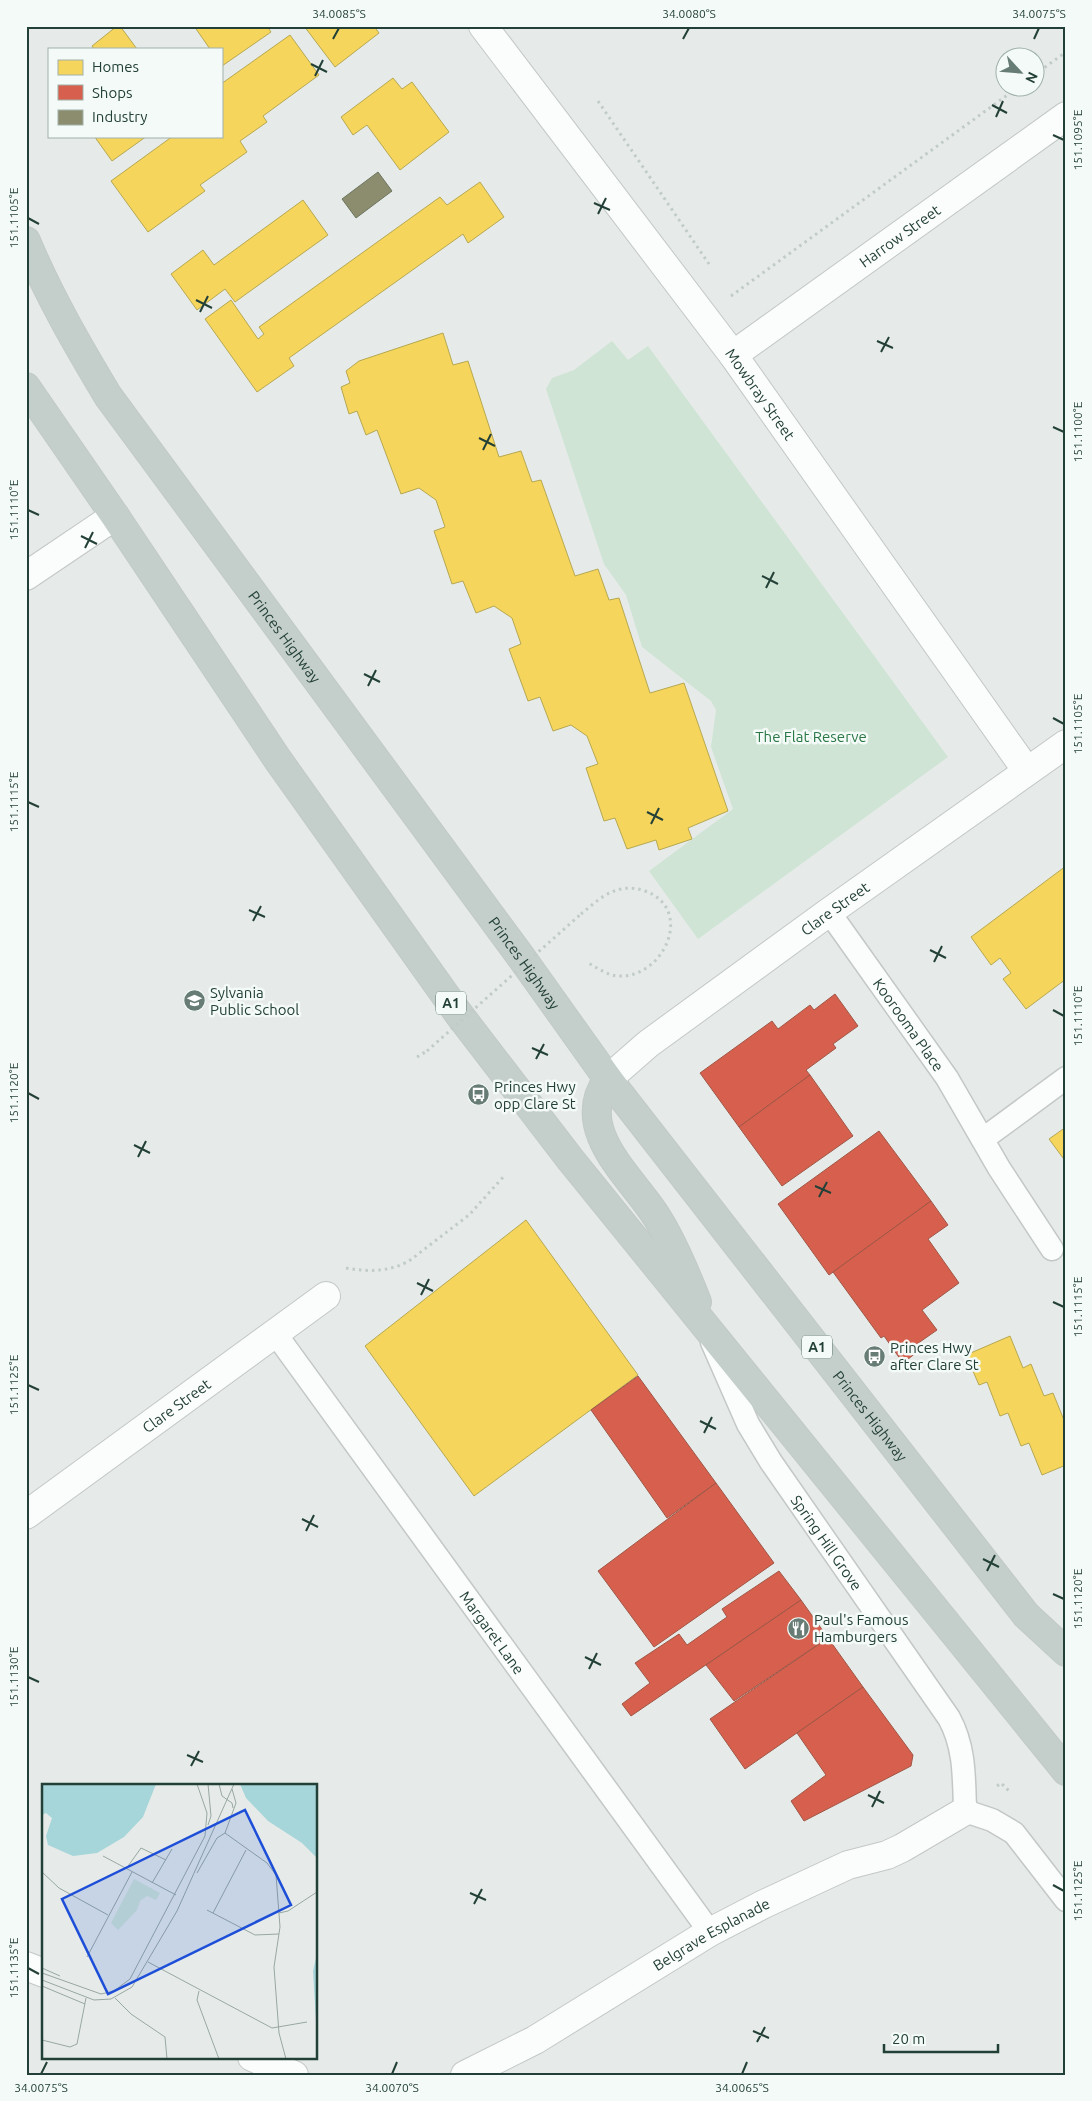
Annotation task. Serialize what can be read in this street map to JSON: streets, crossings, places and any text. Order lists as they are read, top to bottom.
{
  "streets": {
    "highway": ["Princes Highway", "A1"],
    "street": [
      "Harrow Street",
      "Mowbray Street",
      "Clare Street",
      "Belgrave Esplanade"
    ],
    "lane": ["Koorooma Place", "Spring Hill Grove", "Margaret Lane"]
  },
  "crossings": [
    ["Harrow Street", "Mowbray Street"],
    ["Mowbray Street", "Clare Street"],
    ["Princes Highway", "Clare Street"],
    ["Clare Street", "Koorooma Place"],
    ["Clare Street", "Margaret Lane"],
    ["A1", "Spring Hill Grove"],
    ["Spring Hill Grove", "Belgrave Esplanade"],
    ["Margaret Lane", "Belgrave Esplanade"]
  ],
  "parks": ["The Flat Reserve"],
  "places": {
    "school or university": ["Sylvania Public School"],
    "bus stop": ["Princes Hwy opp Clare St", "Princes Hwy after Clare St"],
    "restaurant": ["Paul's Famous Hamburgers"]
  },
  "legend": ["Homes", "Shops", "Industry"],
  "scale_bar": "20 m",
  "north": "bottom right",
  "coordinates": [
    "34.0085°S",
    "34.0080°S",
    "34.0075°S",
    "151.1095°E",
    "151.1105°E",
    "151.1100°E",
    "151.1110°E",
    "151.1115°E",
    "151.1120°E",
    "151.1125°E",
    "151.1130°E",
    "151.1135°E",
    "34.0070°S",
    "34.0065°S"
  ]
}
